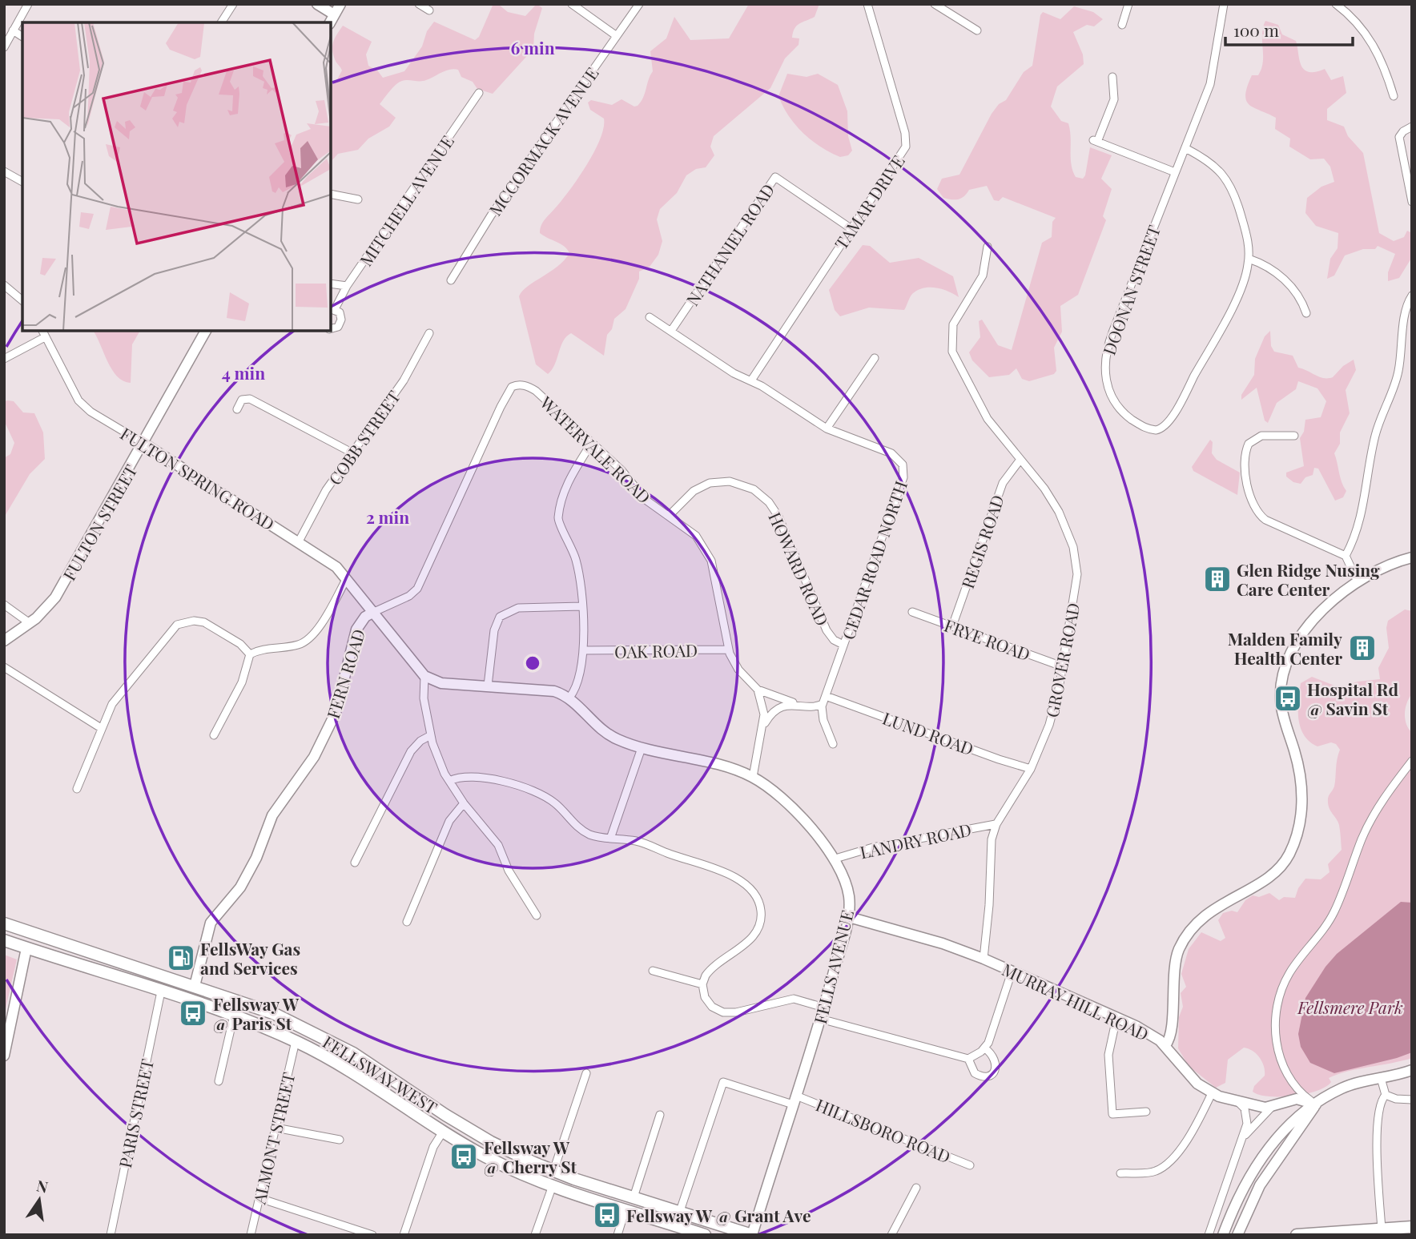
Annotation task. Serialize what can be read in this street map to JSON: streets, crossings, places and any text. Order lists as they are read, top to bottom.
{
  "streets": {
    "main road": ["FELLSWAY WEST"],
    "street": [
      "MCCORMACK AVENUE",
      "MITCHELL AVENUE",
      "TAMAR DRIVE",
      "NATHANIEL ROAD",
      "DOONAN STREET",
      "COBB STREET",
      "WATERVALE ROAD",
      "FULTON SPRING ROAD",
      "FULTON STREET",
      "REGIS ROAD",
      "CEDAR ROAD NORTH",
      "HOWARD ROAD",
      "FRYE ROAD",
      "OAK ROAD",
      "GROVER ROAD",
      "FERN ROAD",
      "LUND ROAD",
      "LANDRY ROAD",
      "FELLS AVENUE",
      "MURRAY HILL ROAD",
      "PARIS STREET",
      "HILLSBORO ROAD",
      "ALMONT STREET"
    ]
  },
  "crossings": [
    ["TAMAR DRIVE", "NATHANIEL ROAD"],
    ["TAMAR DRIVE", "CEDAR ROAD NORTH"],
    ["NATHANIEL ROAD", "CEDAR ROAD NORTH"],
    ["COBB STREET", "FULTON SPRING ROAD"],
    ["WATERVALE ROAD", "HOWARD ROAD"],
    ["WATERVALE ROAD", "OAK ROAD"],
    ["WATERVALE ROAD", "FERN ROAD"],
    ["FULTON SPRING ROAD", "FULTON STREET"],
    ["FULTON SPRING ROAD", "FERN ROAD"],
    ["FULTON SPRING ROAD", "FELLS AVENUE"],
    ["REGIS ROAD", "FRYE ROAD"],
    ["REGIS ROAD", "GROVER ROAD"],
    ["CEDAR ROAD NORTH", "HOWARD ROAD"],
    ["CEDAR ROAD NORTH", "LUND ROAD"],
    ["FRYE ROAD", "GROVER ROAD"],
    ["GROVER ROAD", "LUND ROAD"],
    ["GROVER ROAD", "LANDRY ROAD"],
    ["GROVER ROAD", "MURRAY HILL ROAD"],
    ["FERN ROAD", "FELLSWAY WEST"],
    ["LANDRY ROAD", "FELLS AVENUE"],
    ["FELLS AVENUE", "MURRAY HILL ROAD"],
    ["FELLS AVENUE", "FELLSWAY WEST"],
    ["FELLS AVENUE", "HILLSBORO ROAD"],
    ["FELLSWAY WEST", "PARIS STREET"],
    ["FELLSWAY WEST", "HILLSBORO ROAD"],
    ["FELLSWAY WEST", "ALMONT STREET"]
  ],
  "parks": ["Fellsmere Park"],
  "places": {
    "building": ["Glen Ridge Nusing Care Center", "Malden Family Health Center"],
    "bus stop": [
      "Hospital Rd @ Savin St",
      "Fellsway W @ Paris St",
      "Fellsway W @ Cherry St",
      "Fellsway W @ Grant Ave"
    ],
    "fuel station": ["FellsWay Gas and Services"]
  },
  "scale_bar": "100 m",
  "north": "top",
  "rings": ["6 min", "4 min", "2 min"]
}
